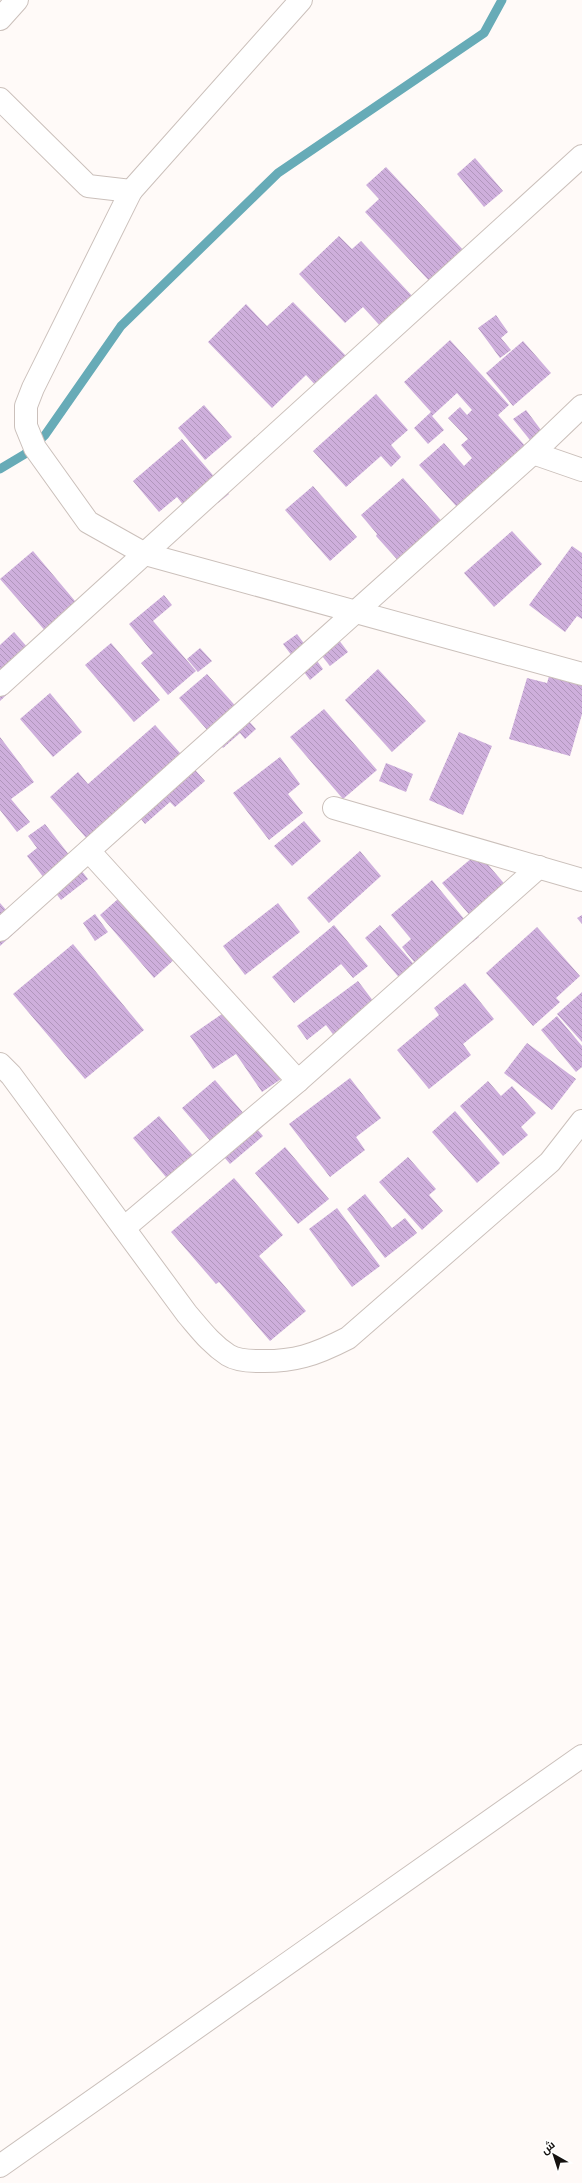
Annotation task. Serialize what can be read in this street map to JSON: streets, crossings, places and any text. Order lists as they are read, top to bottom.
{
  "north": "top left"
}
